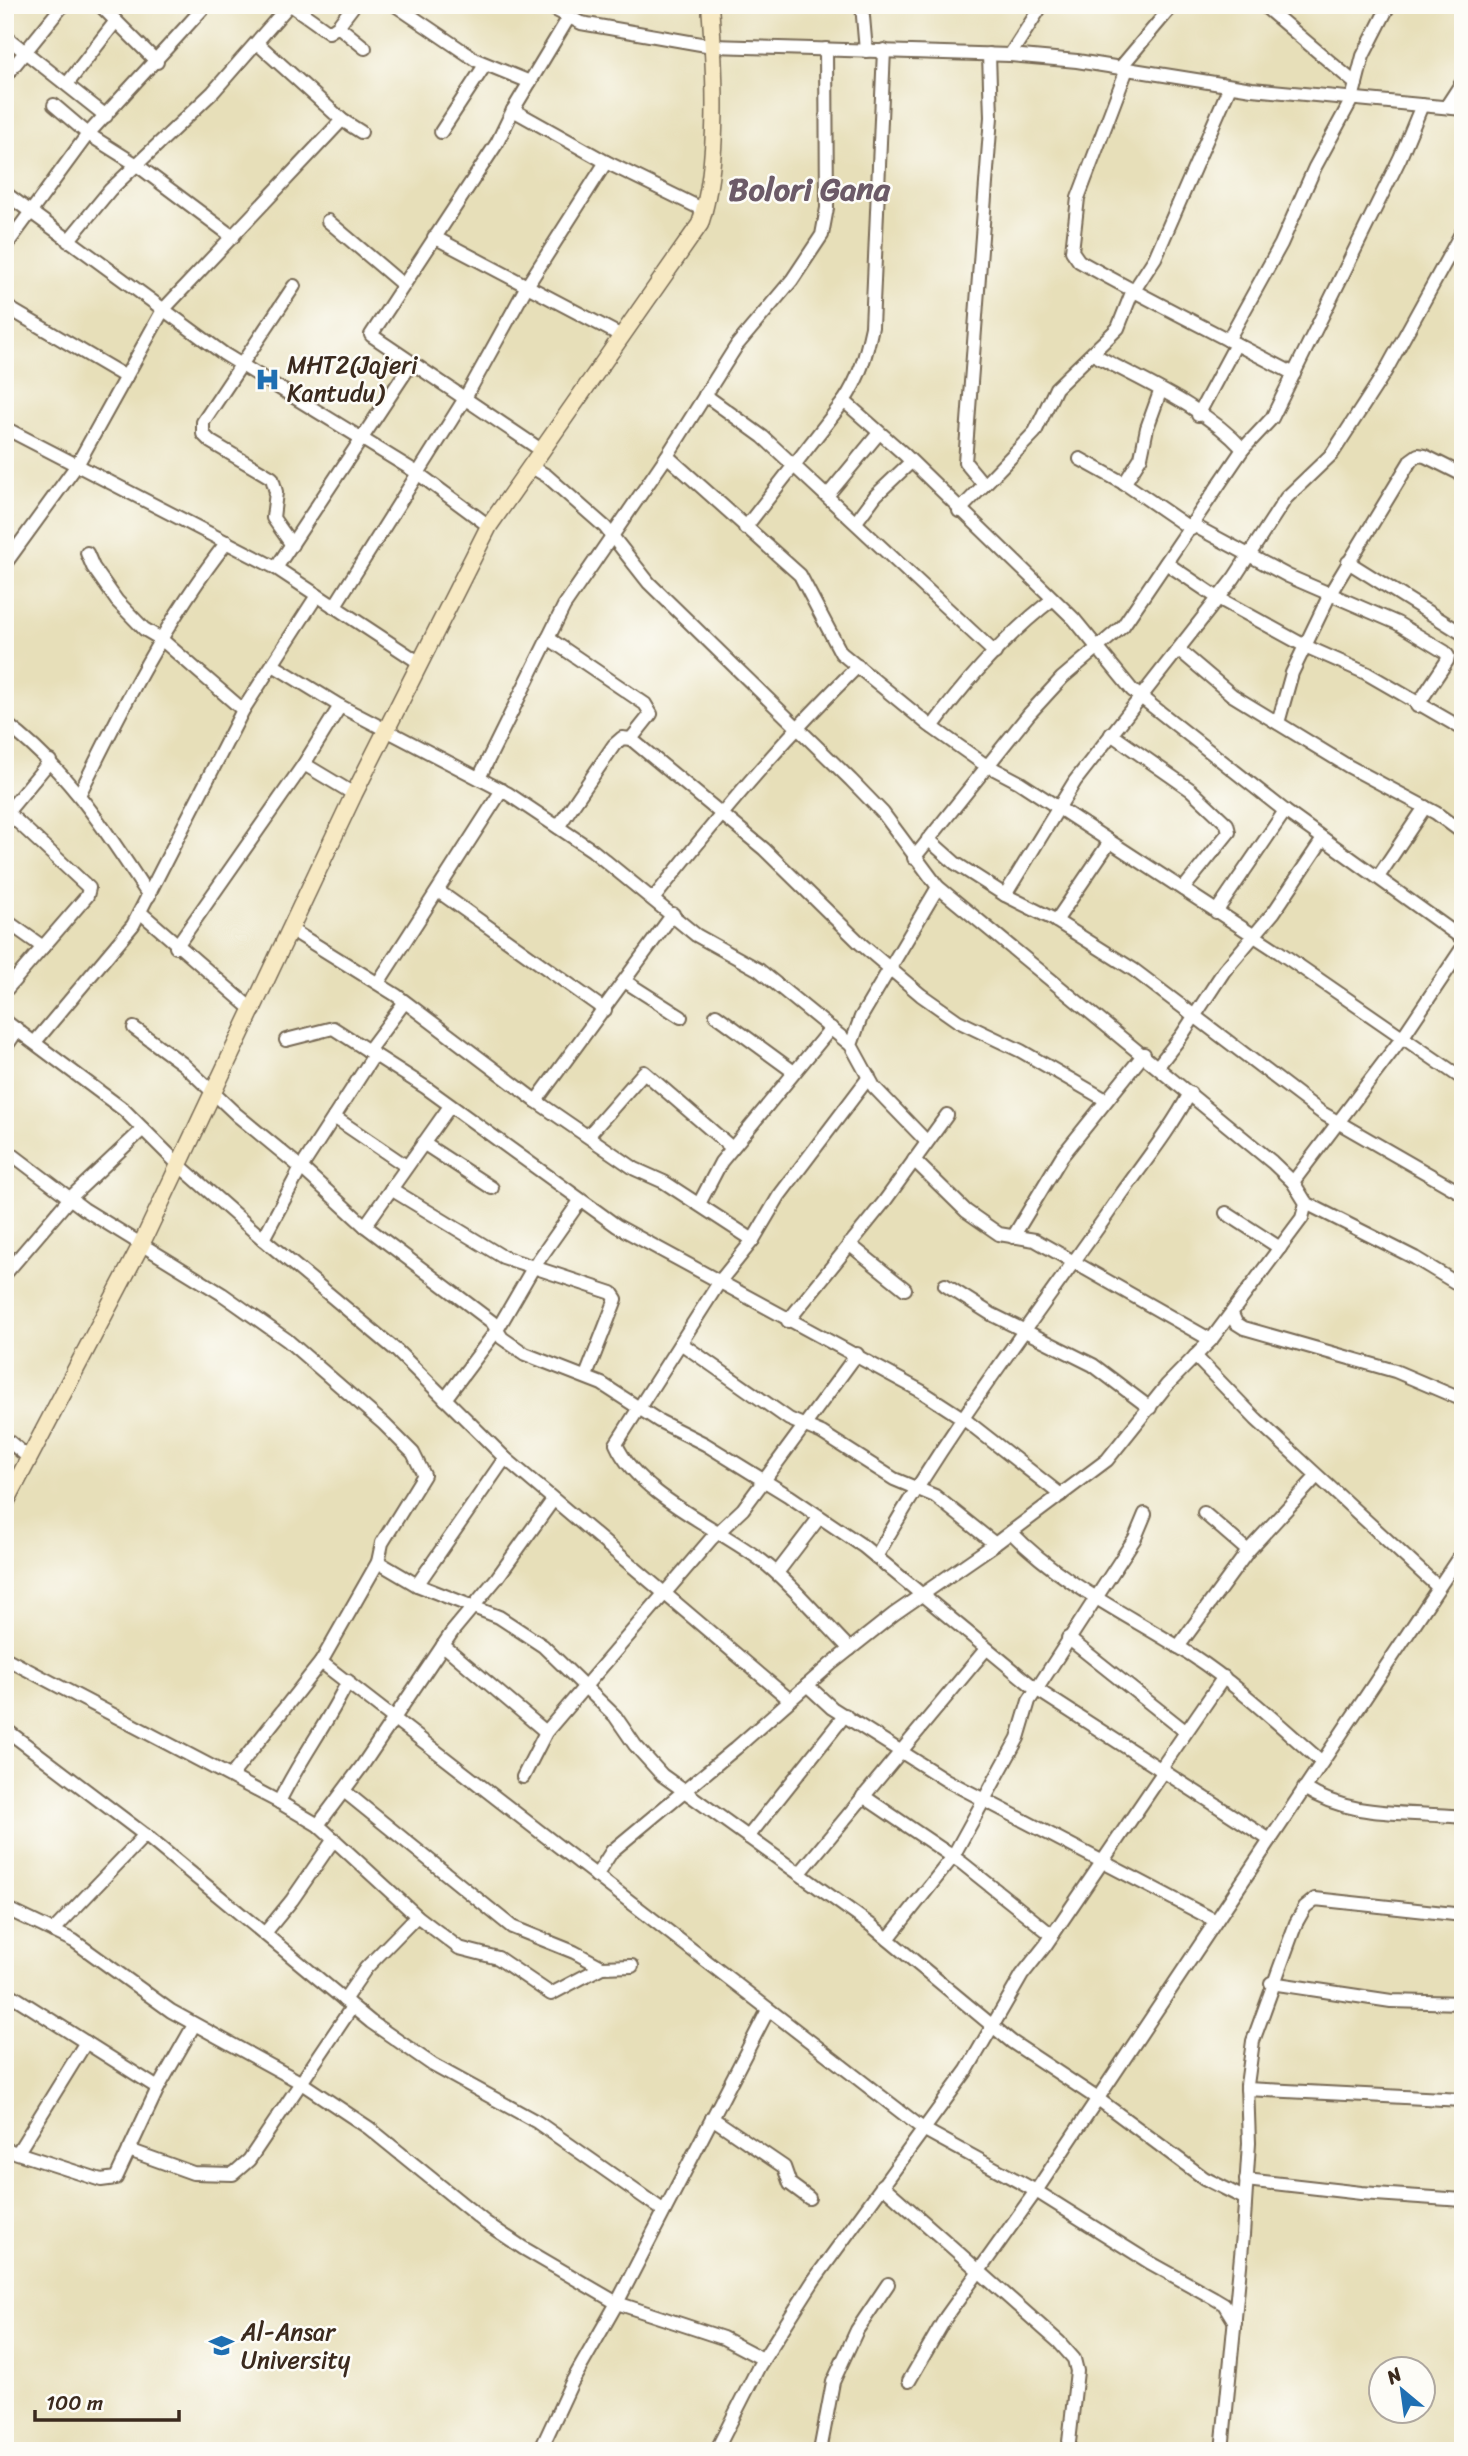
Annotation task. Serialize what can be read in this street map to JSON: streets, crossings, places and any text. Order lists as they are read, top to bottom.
{
  "districts": ["Bolori Gana"],
  "places": {
    "hospital": ["MHT2(Jajeri Kantudu)"],
    "school or university": ["Al-Ansar University"]
  },
  "scale_bar": "100 m",
  "north": "top left"
}
